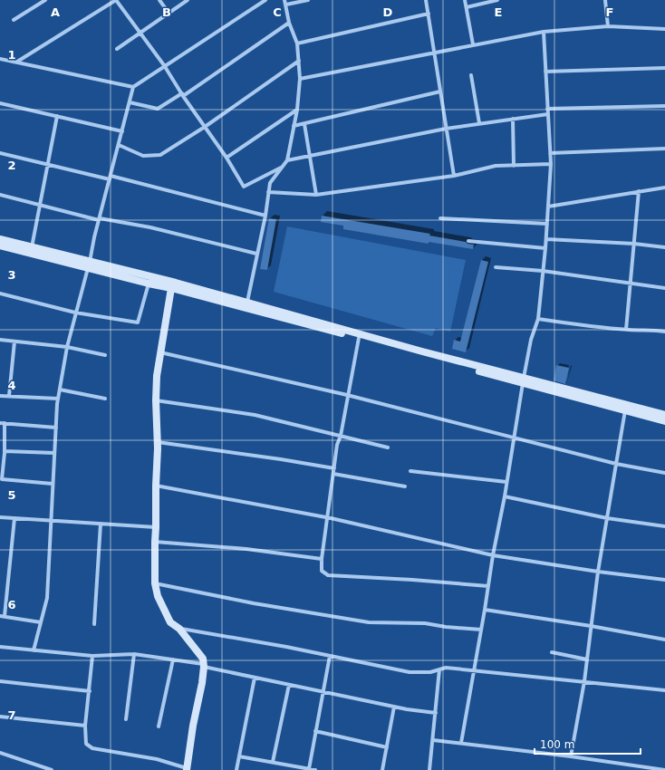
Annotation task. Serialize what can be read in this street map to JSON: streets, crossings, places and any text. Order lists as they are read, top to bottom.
{
  "scale_bar": "100 m",
  "grid": {
    "columns": [
      "A",
      "B",
      "C",
      "D",
      "E",
      "F"
    ],
    "rows": [
      "1",
      "2",
      "3",
      "4",
      "5",
      "6",
      "7"
    ]
  }
}
